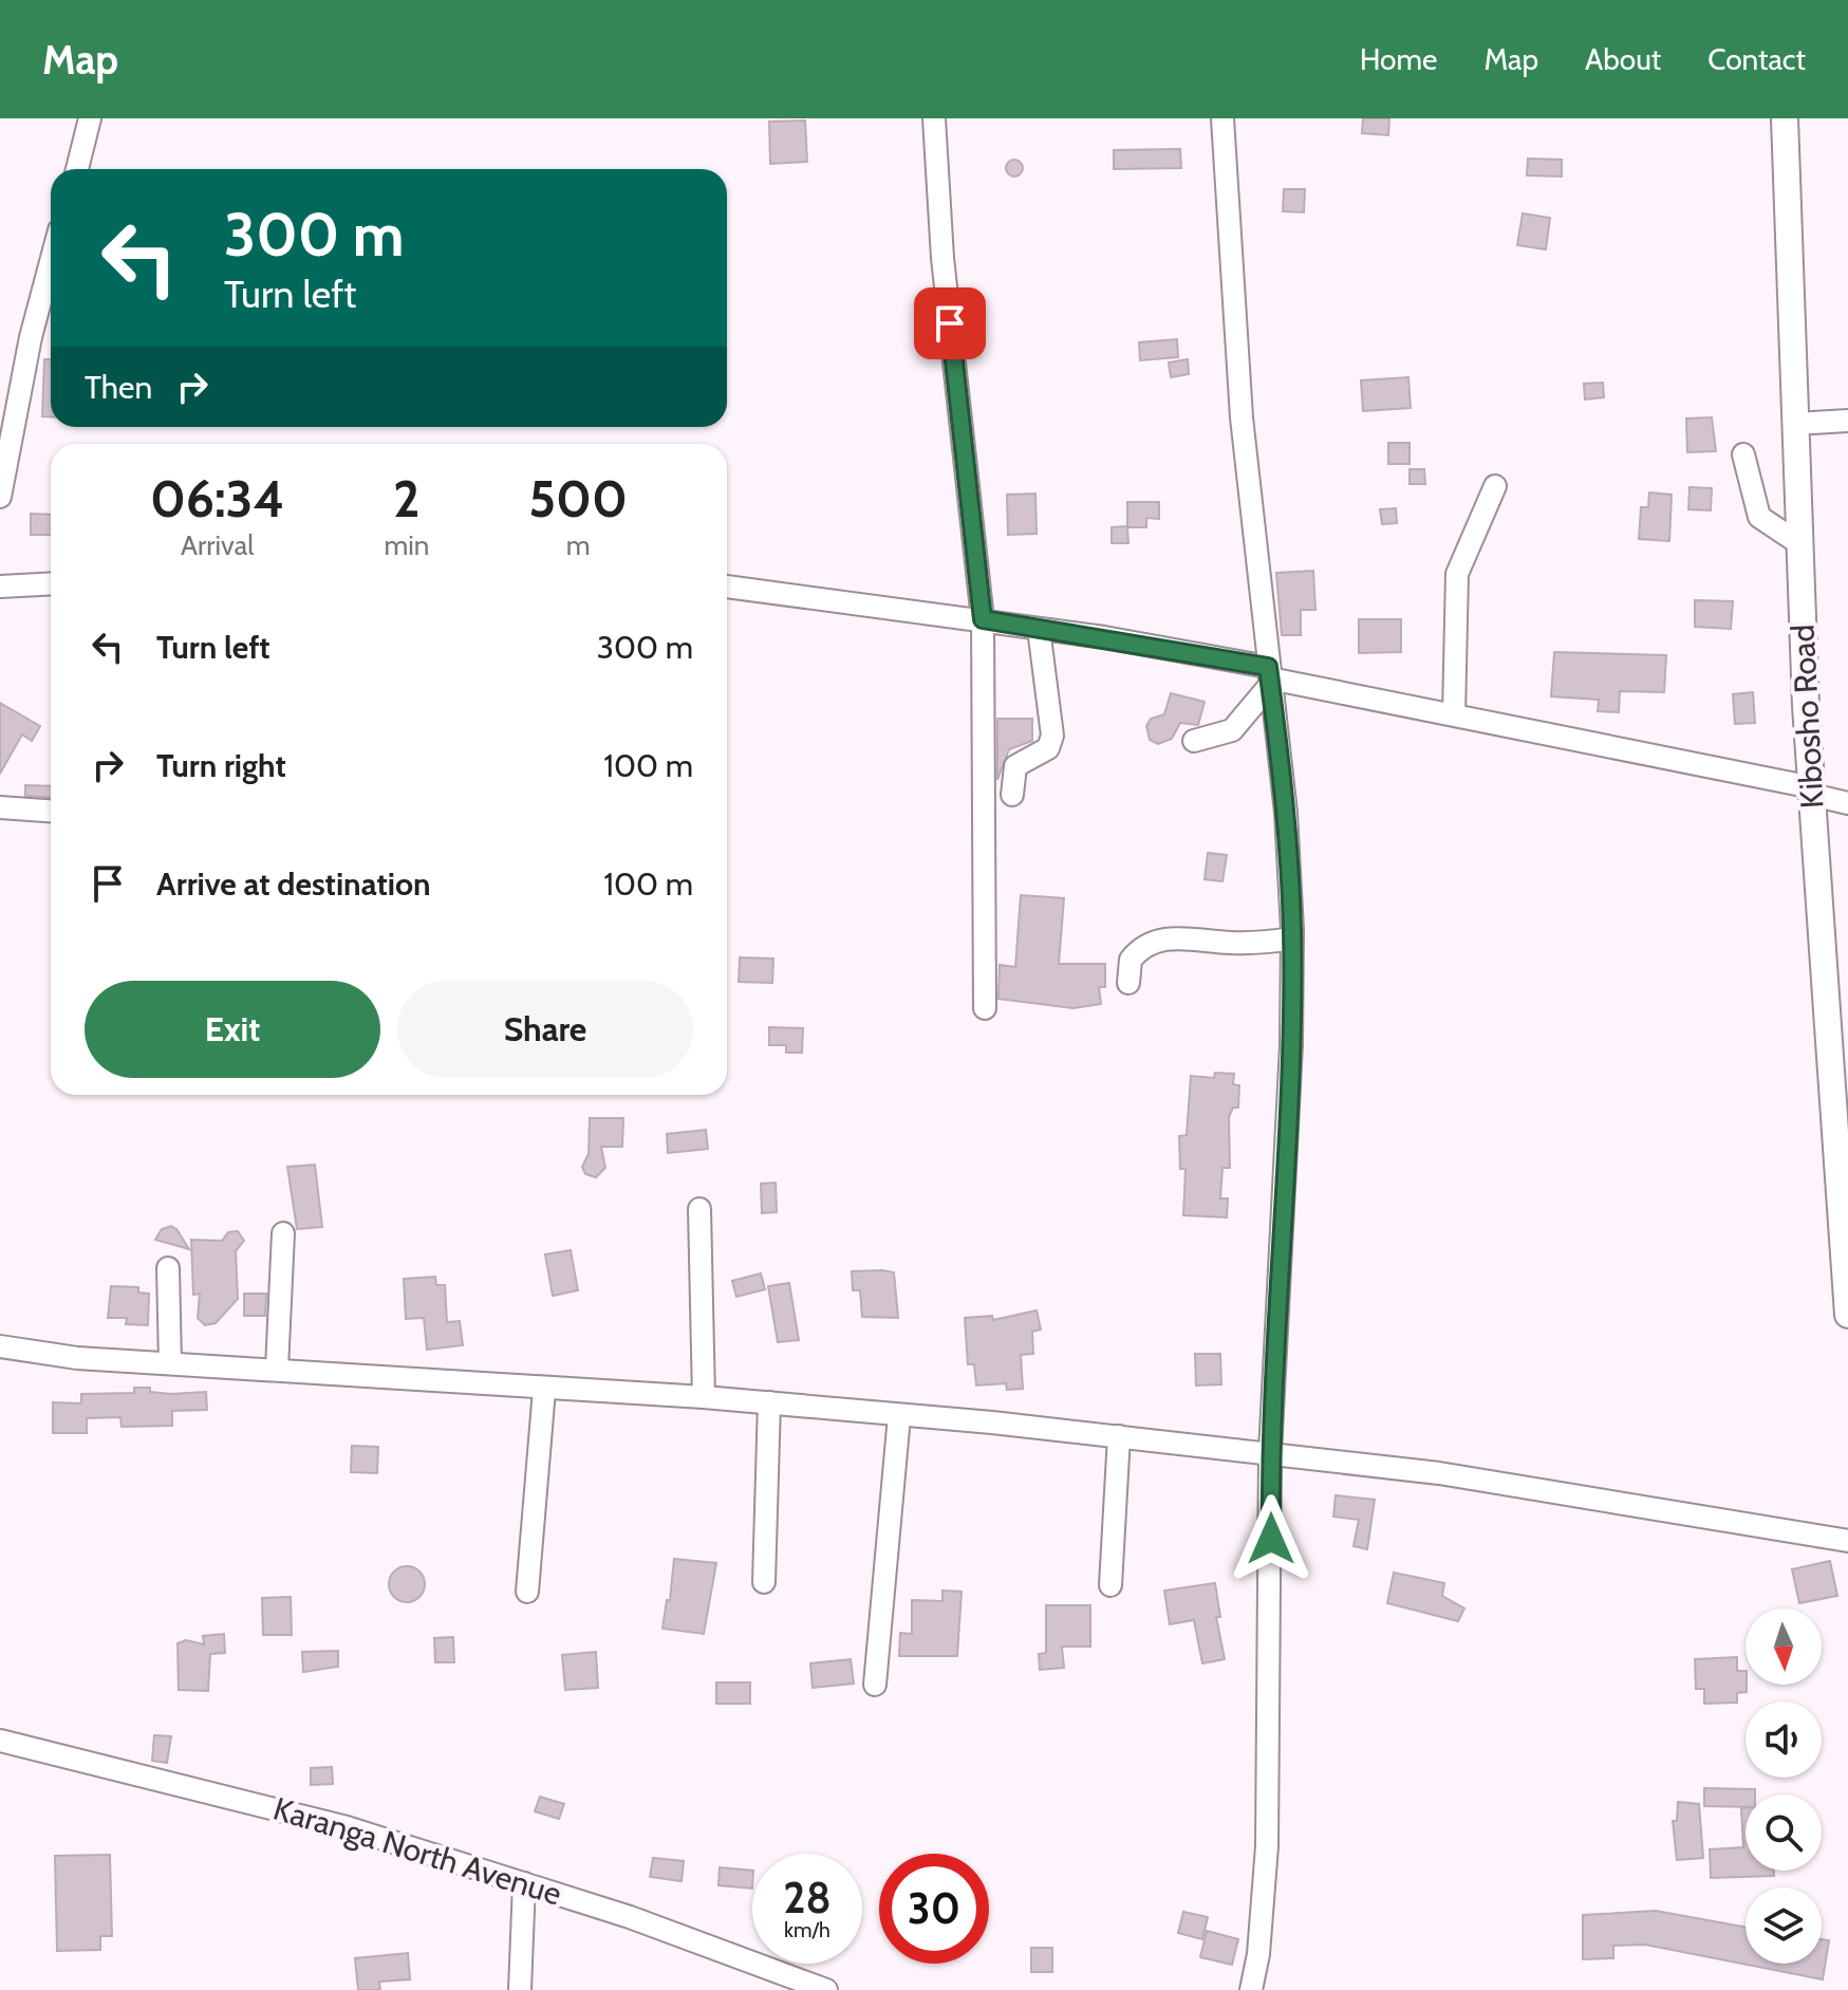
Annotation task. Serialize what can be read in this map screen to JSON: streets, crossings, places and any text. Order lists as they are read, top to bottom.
{
  "streets": {
    "street": ["Kibosho Road", "Karanga North Avenue"]
  },
  "north": "bottom",
  "page": {
    "header": "Map",
    "nav": [
      "Home",
      "Map",
      "About",
      "Contact"
    ],
    "turn": ["300 m", "Turn left"],
    "then": "Then",
    "eta": [
      "06:34",
      "Arrival",
      "2",
      "min",
      "500",
      "m"
    ],
    "list": [
      {
        "name": "Turn left",
        "value": "300 m"
      },
      {
        "name": "Turn right",
        "value": "100 m"
      },
      {
        "name": "Arrive at destination",
        "value": "100 m"
      }
    ],
    "buttons": ["Exit", "Share"],
    "speed": "28 km/h",
    "limit": "30"
  }
}
